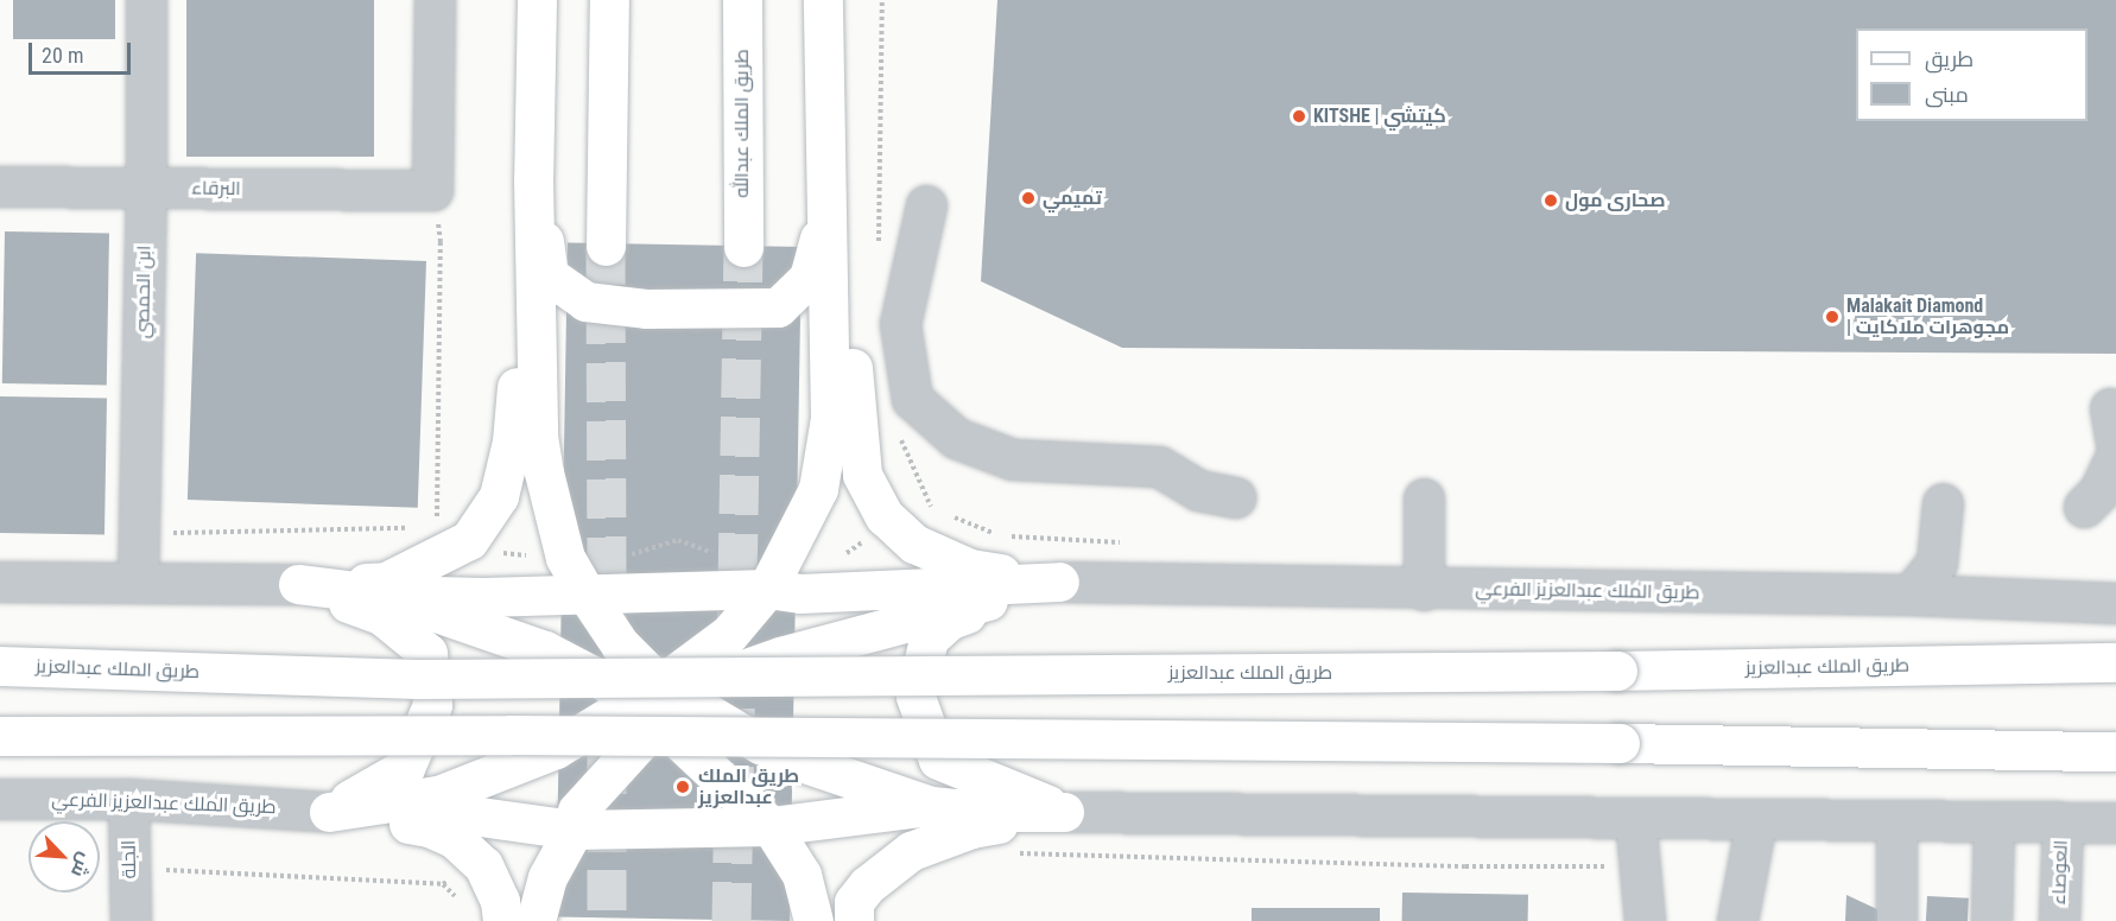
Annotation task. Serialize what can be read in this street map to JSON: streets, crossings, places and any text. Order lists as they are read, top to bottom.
{
  "streets": {
    "main road": ["طريق الملك عبدالله", "طريق الملك عبدالعزيز"],
    "street": [
      "البرقاء",
      "ابن الحمصي",
      "طريق الملك عبدالعزيز الفرعي",
      "الجلة",
      "العوصاء"
    ]
  },
  "crossings": [
    ["البرقاء", "ابن الحمصي"],
    ["طريق الملك عبدالعزيز الفرعي", "الجلة"]
  ],
  "places": [
    "KITSHE | كيتشي",
    "تمیمي",
    "صحارى مول",
    "Malakait Diamond | مجوهرات ملاكايت",
    "طريق الملك عبدالعزيز"
  ],
  "legend": ["طريق", "مبنى"],
  "scale_bar": "20 m",
  "north": "bottom right"
}
